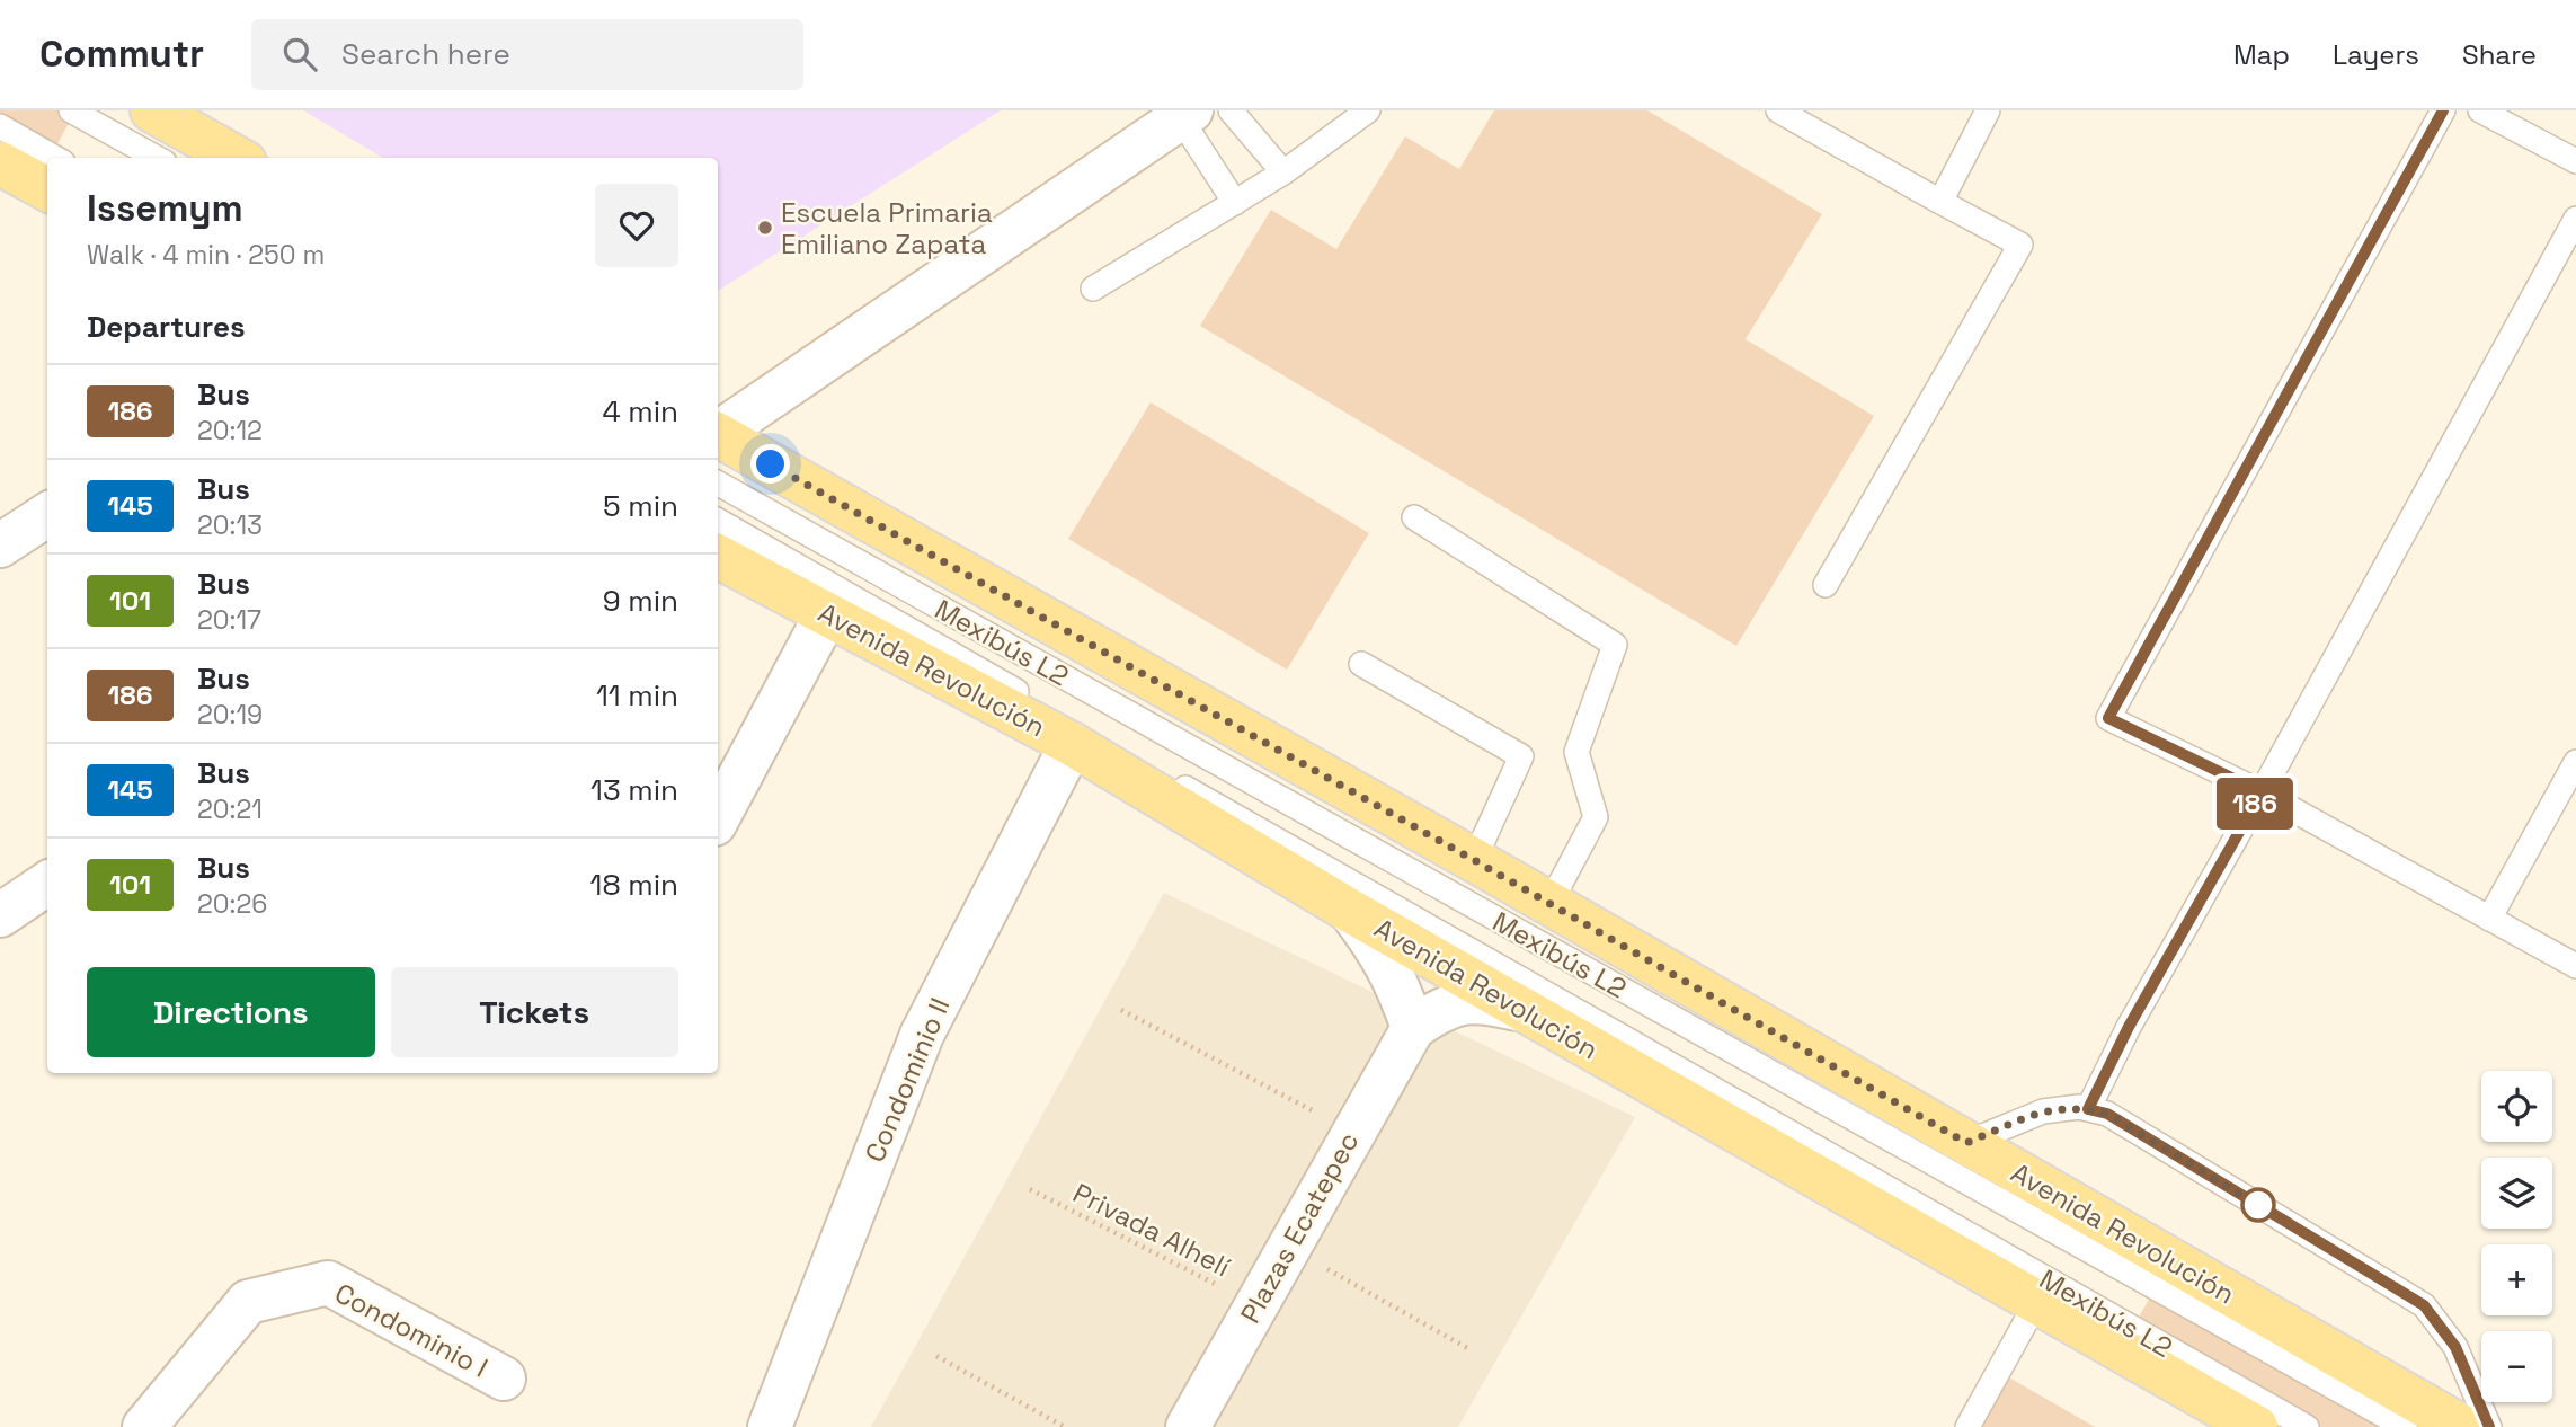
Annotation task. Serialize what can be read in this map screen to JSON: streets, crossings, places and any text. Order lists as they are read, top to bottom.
{
  "streets": {
    "main road": ["Avenida Revolución"],
    "street": ["Condominio II", "Plazas Ecatepec", "Condominio I"],
    "lane": ["Mexibús L2"],
    "path": ["Privada Alhelí"]
  },
  "crossings": [
    ["Avenida Revolución", "Condominio II"],
    ["Avenida Revolución", "Plazas Ecatepec"],
    ["Plazas Ecatepec", "Privada Alhelí"]
  ],
  "places": ["Escuela Primaria Emiliano Zapata"],
  "lines": ["bus line 186"],
  "page": {
    "header": "Commutr",
    "search": "Search here",
    "nav": ["Map", "Layers", "Share"],
    "on_map": "186",
    "heading": [
      ["Issemym", "Walk · 4 min · 250 m"],
      "Departures"
    ],
    "list": [
      {
        "mark": "186",
        "name": "Bus",
        "note": "20:12",
        "value": "4 min"
      },
      {
        "mark": "145",
        "name": "Bus",
        "note": "20:13",
        "value": "5 min"
      },
      {
        "mark": "101",
        "name": "Bus",
        "note": "20:17",
        "value": "9 min"
      },
      {
        "mark": "186",
        "name": "Bus",
        "note": "20:19",
        "value": "11 min"
      },
      {
        "mark": "145",
        "name": "Bus",
        "note": "20:21",
        "value": "13 min"
      },
      {
        "mark": "101",
        "name": "Bus",
        "note": "20:26",
        "value": "18 min"
      }
    ],
    "buttons": ["Directions", "Tickets"],
    "map_buttons": ["+", "−"]
  }
}
